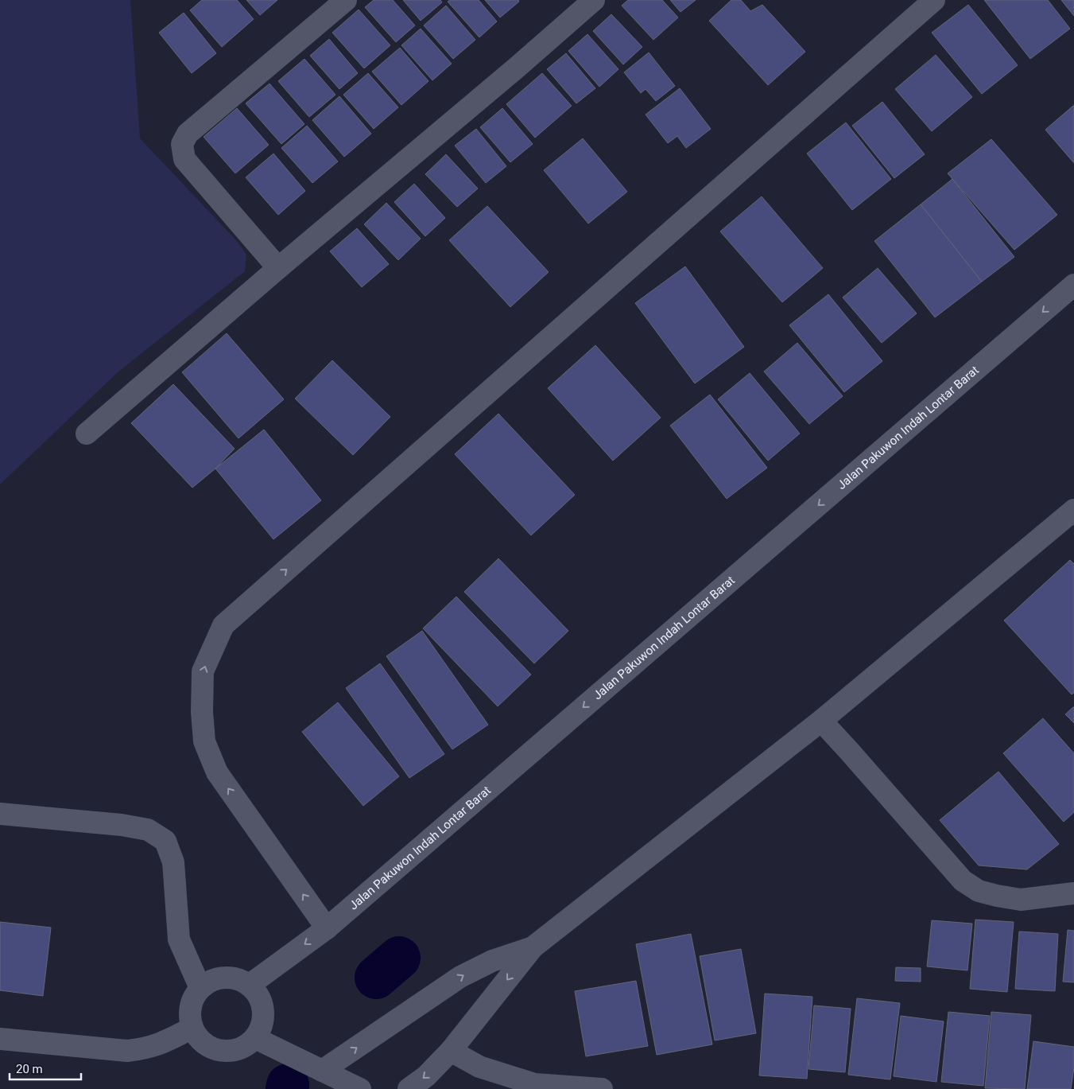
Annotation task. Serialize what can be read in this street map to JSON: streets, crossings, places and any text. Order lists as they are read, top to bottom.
{
  "streets": {
    "street": ["Jalan Pakuwon Indah Lontar Barat"]
  },
  "scale_bar": "20 m"
}
